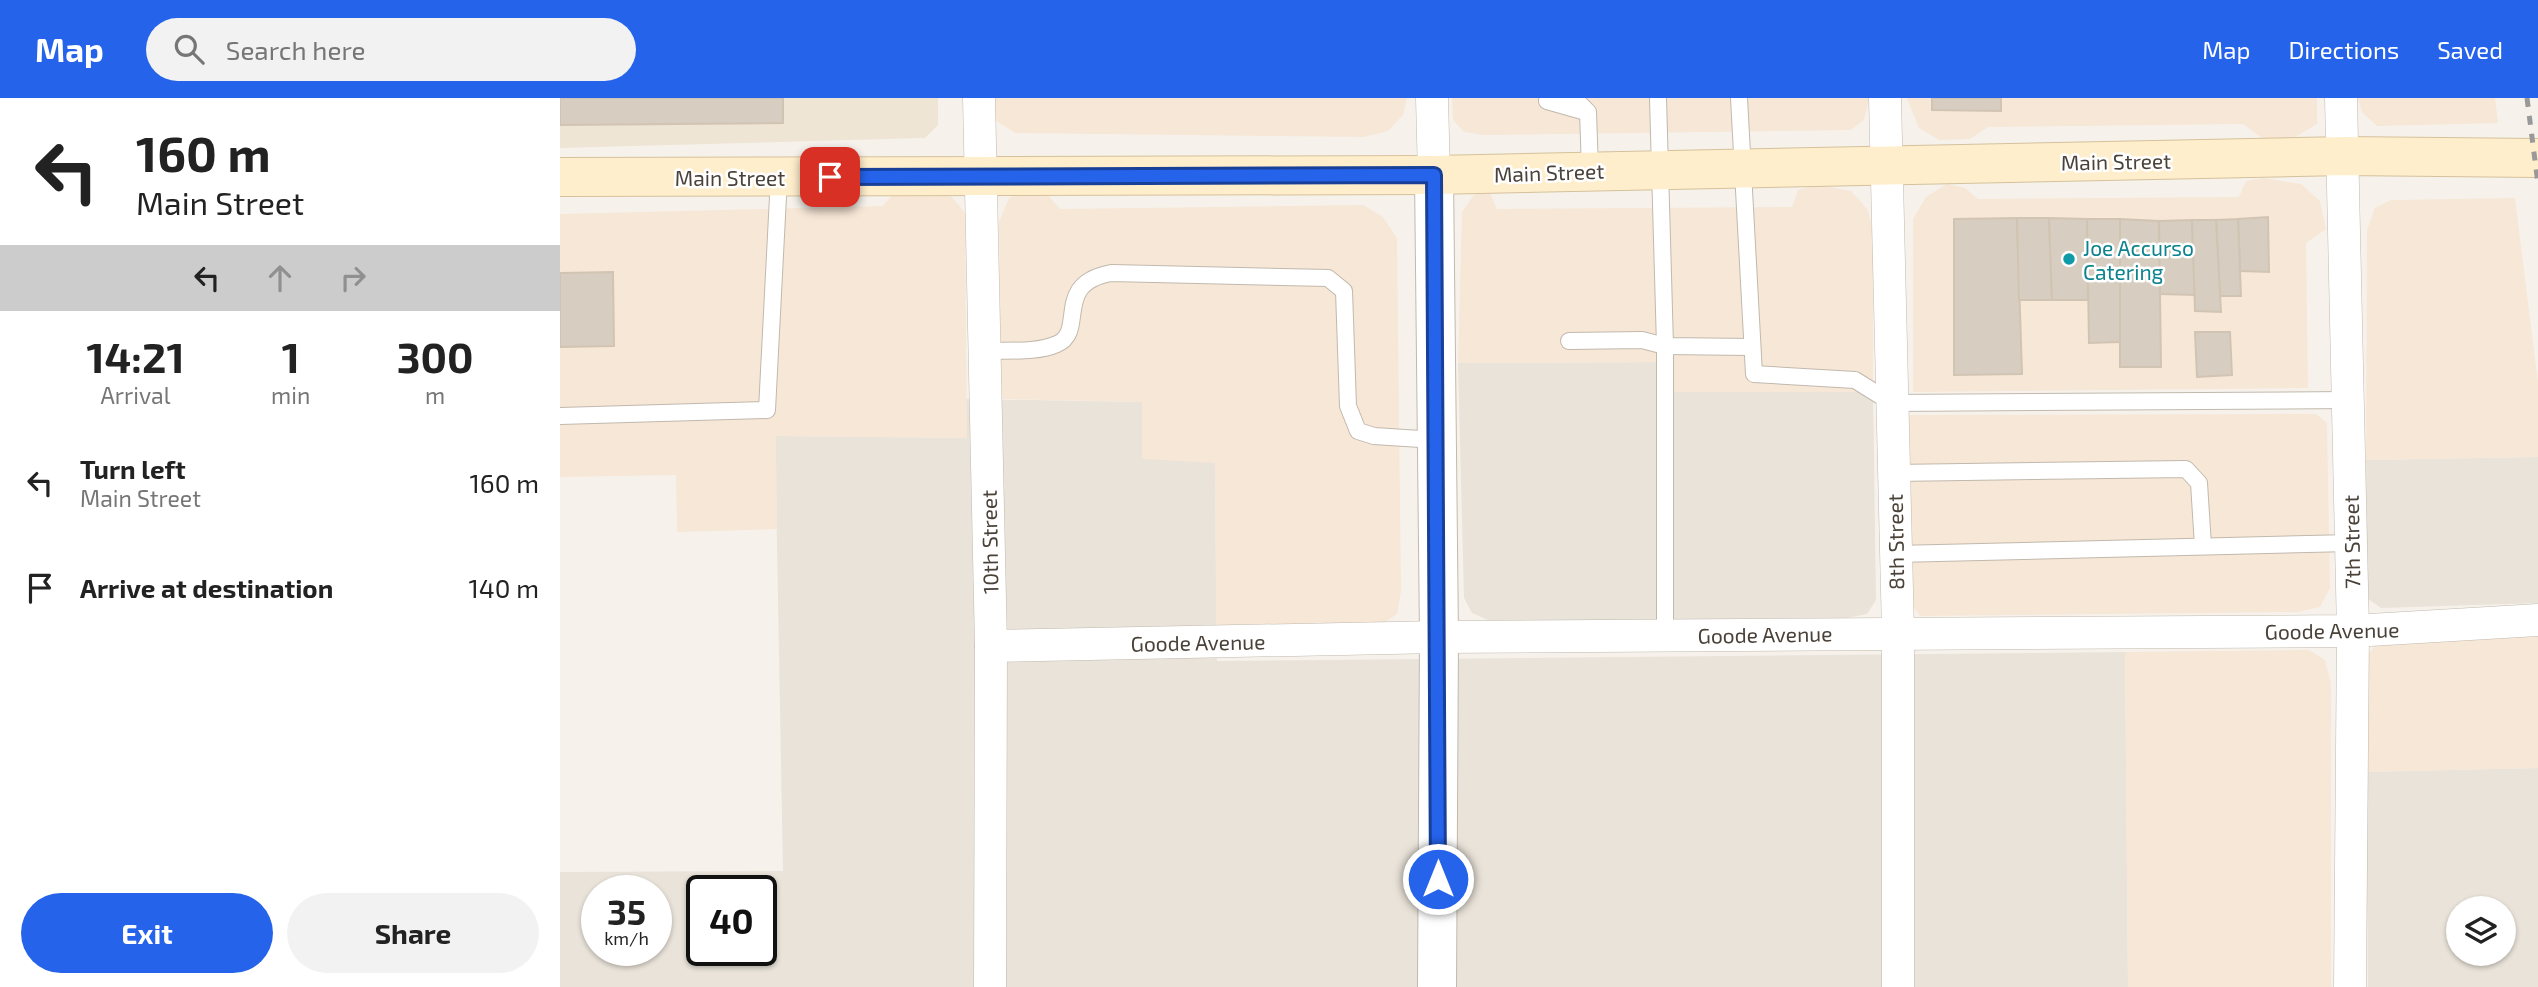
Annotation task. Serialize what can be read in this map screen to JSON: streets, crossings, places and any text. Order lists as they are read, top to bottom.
{
  "streets": {
    "main road": ["Main Street"],
    "street": [
      "10th Street",
      "8th Street",
      "7th Street",
      "Goode Avenue"
    ]
  },
  "crossings": [
    ["Main Street", "10th Street"],
    ["Main Street", "8th Street"],
    ["Main Street", "7th Street"],
    ["10th Street", "Goode Avenue"],
    ["8th Street", "Goode Avenue"],
    ["7th Street", "Goode Avenue"]
  ],
  "places": ["Joe Accurso Catering"],
  "page": {
    "header": "Map",
    "search": "Search here",
    "nav": ["Map", "Directions", "Saved"],
    "turn": ["160 m", "Main Street"],
    "eta": [
      "14:21",
      "Arrival",
      "1",
      "min",
      "300",
      "m"
    ],
    "list": [
      {
        "name": "Turn left",
        "note": "Main Street",
        "value": "160 m"
      },
      {
        "name": "Arrive at destination",
        "value": "140 m"
      }
    ],
    "speed": "35 km/h",
    "limit": "40",
    "buttons": ["Exit", "Share"]
  }
}
